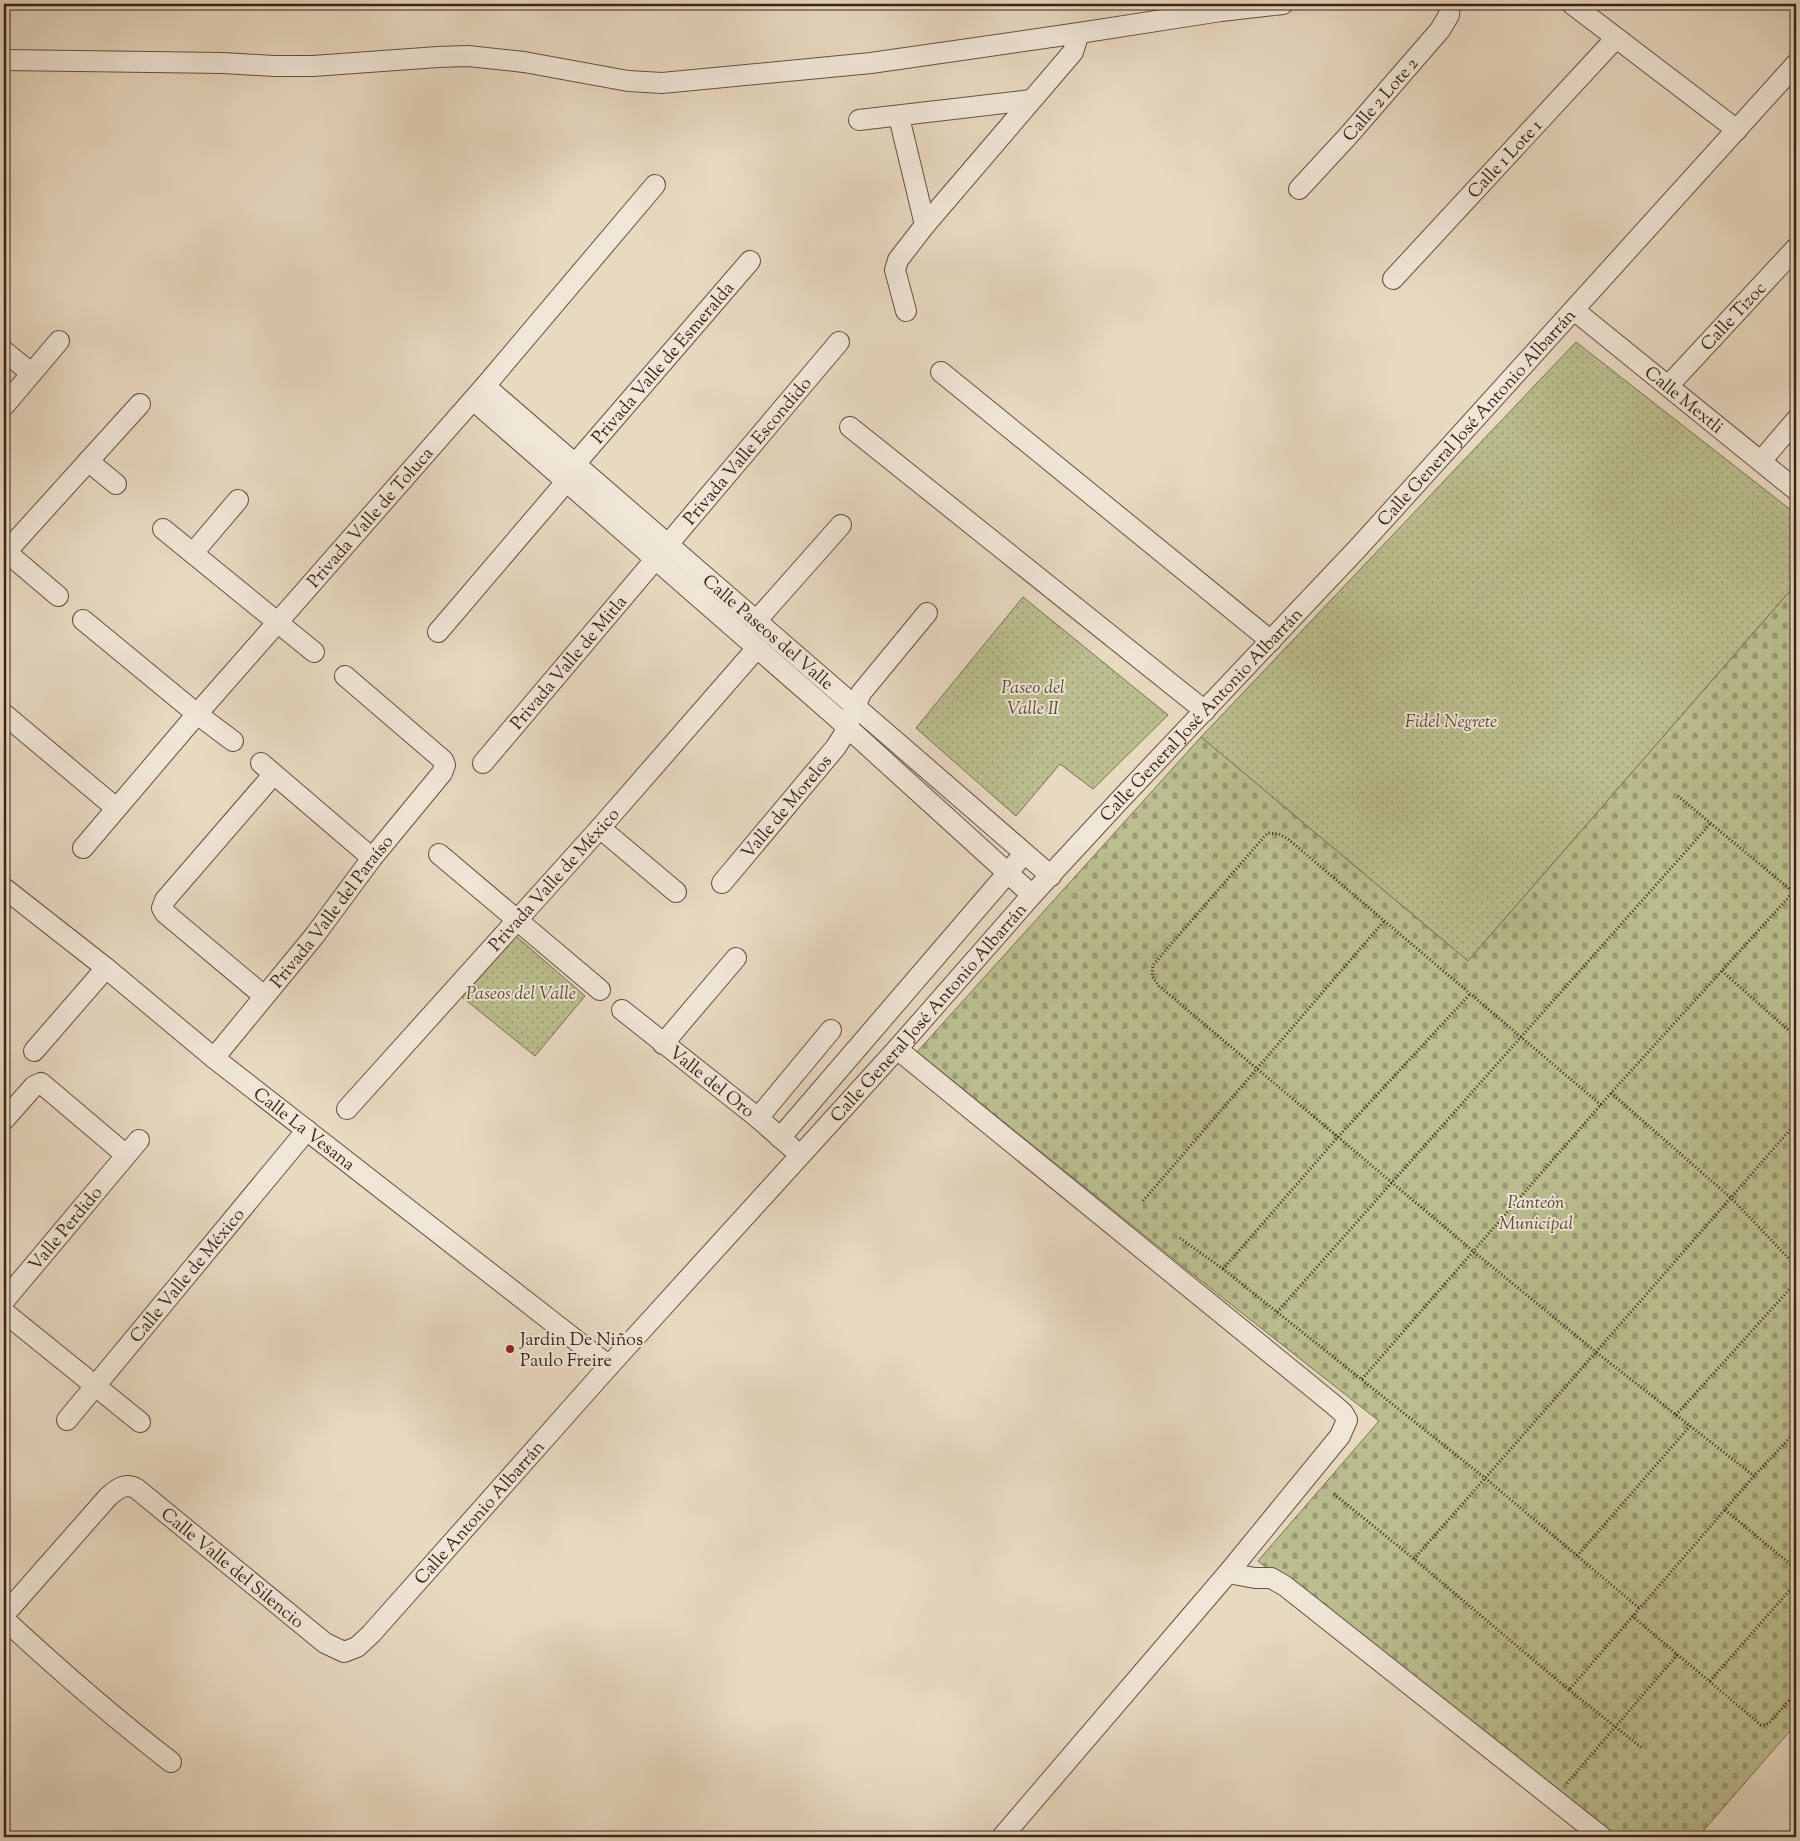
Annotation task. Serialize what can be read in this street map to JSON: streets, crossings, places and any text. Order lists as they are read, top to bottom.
{
  "streets": {
    "street": [
      "Calle 2 Lote 2",
      "Calle 1 Lote 1",
      "Calle Tizoc",
      "Privada Valle de Esmeralda",
      "Calle Mextli",
      "Calle General José Antonio Albarrán",
      "Privada Valle Escondido",
      "Privada Valle de Toluca",
      "Calle Paseos del Valle",
      "Privada Valle de Mitla",
      "Valle de Morelos",
      "Privada Valle de México",
      "Privada Valle del Paraíso",
      "Valle del Oro",
      "Calle La Vesana",
      "Valle Perdido",
      "Calle Valle de México",
      "Calle Antonio Albarrán",
      "Calle Valle del Silencio"
    ]
  },
  "crossings": [
    ["Calle Tizoc", "Calle Mextli"],
    ["Privada Valle de Esmeralda", "Calle Paseos del Valle"],
    ["Calle Mextli", "Calle General José Antonio Albarrán"],
    ["Calle General José Antonio Albarrán", "Calle Paseos del Valle"],
    ["Calle General José Antonio Albarrán", "Valle del Oro"],
    ["Calle General José Antonio Albarrán", "Calle La Vesana"],
    ["Calle General José Antonio Albarrán", "Calle Antonio Albarrán"],
    ["Privada Valle Escondido", "Calle Paseos del Valle"],
    ["Privada Valle Escondido", "Privada Valle de Mitla"],
    ["Privada Valle de Toluca", "Calle Paseos del Valle"],
    ["Calle Paseos del Valle", "Privada Valle de Mitla"],
    ["Calle Paseos del Valle", "Valle de Morelos"],
    ["Calle Paseos del Valle", "Privada Valle de México"],
    ["Privada Valle del Paraíso", "Calle La Vesana"],
    ["Calle La Vesana", "Calle Valle de México"],
    ["Calle La Vesana", "Calle Antonio Albarrán"],
    ["Calle Antonio Albarrán", "Calle Valle del Silencio"]
  ],
  "parks": [
    "Paseo del Valle II",
    "Fidel Negrete",
    "Paseos del Valle",
    "Panteón Municipal"
  ],
  "places": ["Jardin De Niños Paulo Freire"]
}
